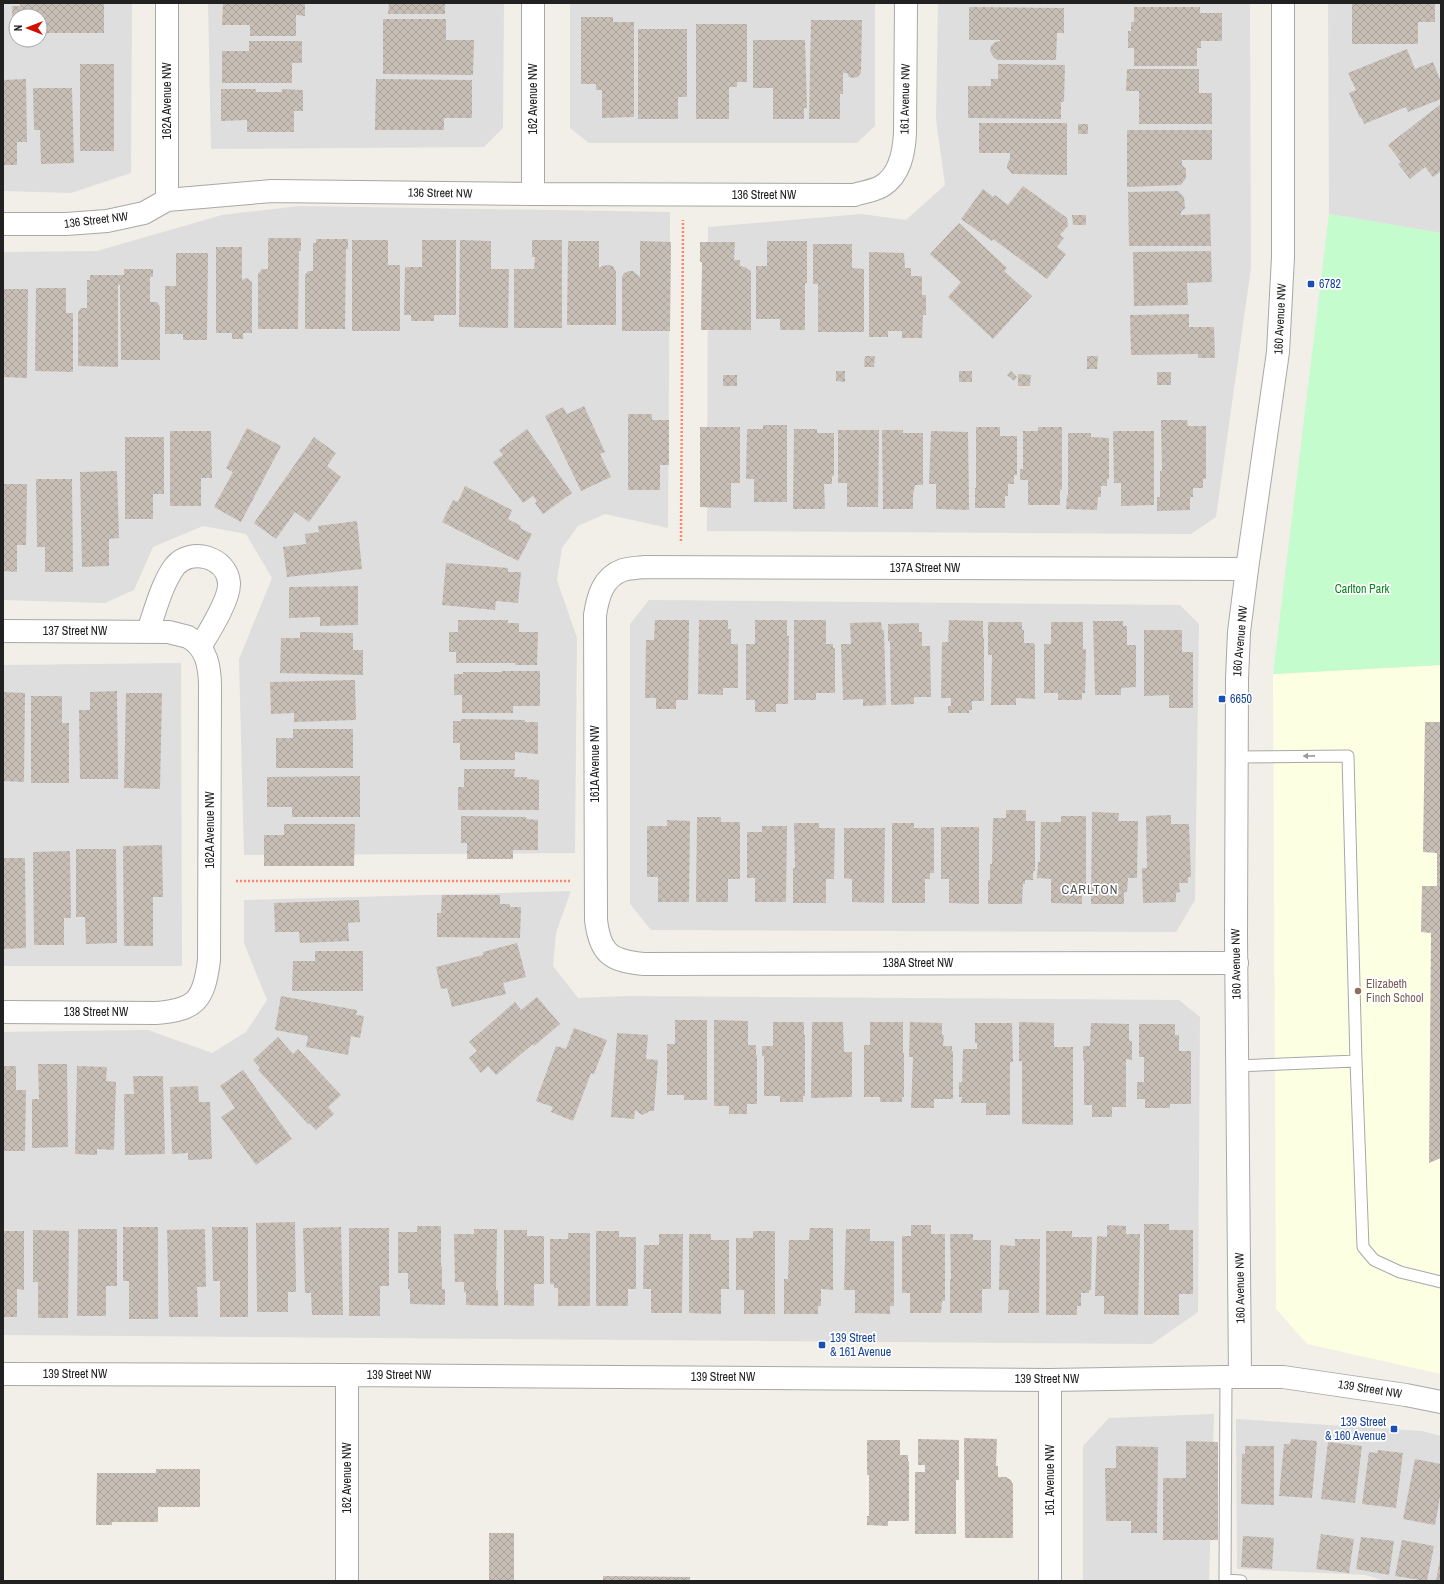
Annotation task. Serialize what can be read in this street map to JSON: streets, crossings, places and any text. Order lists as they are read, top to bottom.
{
  "streets": {
    "street": [
      "162 Avenue NW",
      "161 Avenue NW",
      "162A Avenue NW",
      "136 Street NW",
      "160 Avenue NW",
      "137A Street NW",
      "137 Street NW",
      "161A Avenue NW",
      "138A Street NW",
      "138 Street NW",
      "139 Street NW"
    ]
  },
  "crossings": [
    ["162 Avenue NW", "136 Street NW"],
    ["162 Avenue NW", "139 Street NW"],
    ["161 Avenue NW", "136 Street NW"],
    ["161 Avenue NW", "139 Street NW"],
    ["162A Avenue NW", "136 Street NW"],
    ["162A Avenue NW", "137 Street NW"],
    ["162A Avenue NW", "138 Street NW"],
    ["160 Avenue NW", "137A Street NW"],
    ["160 Avenue NW", "138A Street NW"],
    ["160 Avenue NW", "139 Street NW"],
    ["137A Street NW", "161A Avenue NW"],
    ["161A Avenue NW", "138A Street NW"]
  ],
  "districts": ["CARLTON"],
  "parks": ["Carlton Park"],
  "places": {
    "transit": [
      "6782",
      "6650",
      "139 Street & 161 Avenue",
      "139 Street & 160 Avenue"
    ],
    "other": ["Elizabeth Finch School"]
  },
  "north": "left"
}
